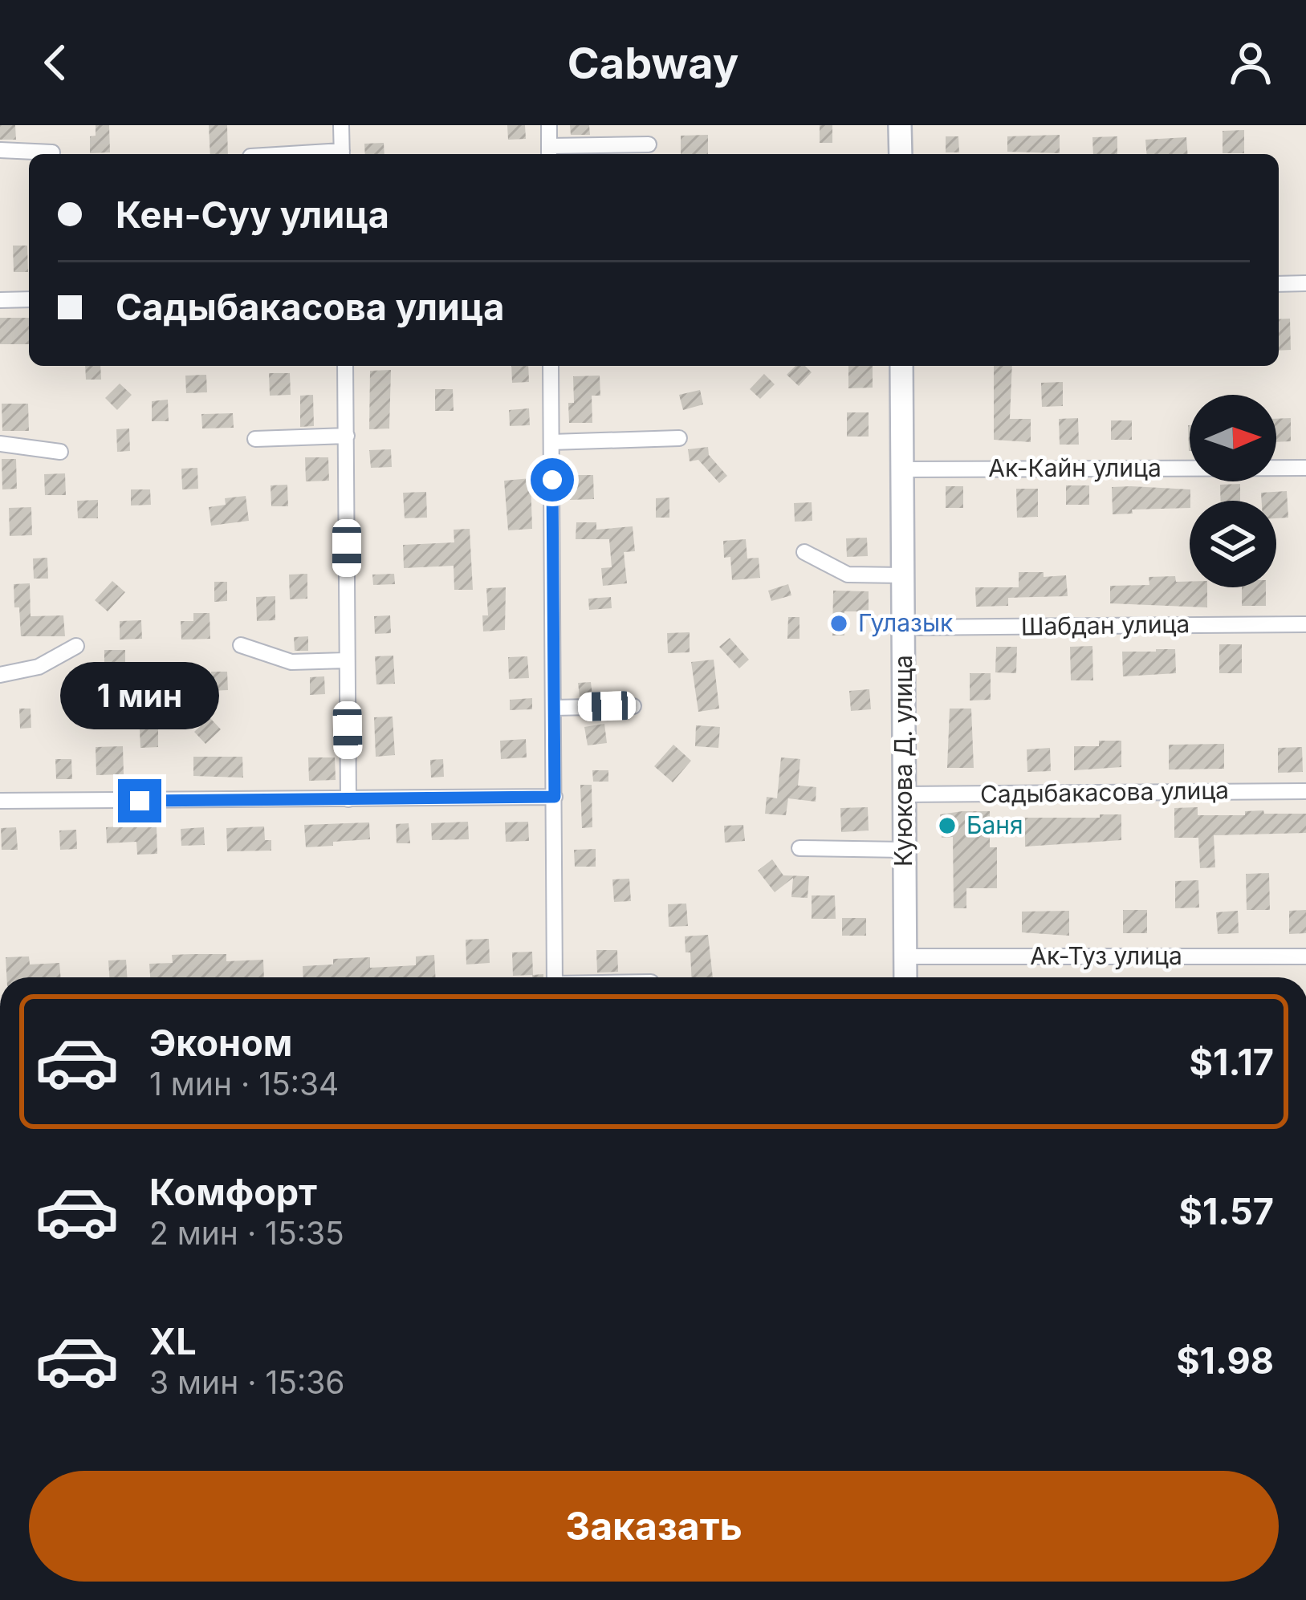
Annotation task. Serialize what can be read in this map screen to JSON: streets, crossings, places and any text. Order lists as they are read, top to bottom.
{
  "streets": {
    "street": [
      "Ак-Кайн улица",
      "Шабдан улица",
      "Куюкова Д. улица",
      "Садыбакасова улица",
      "Ак-Туз улица"
    ]
  },
  "crossings": [
    ["Ак-Кайн улица", "Куюкова Д. улица"],
    ["Шабдан улица", "Куюкова Д. улица"],
    ["Куюкова Д. улица", "Садыбакасова улица"],
    ["Куюкова Д. улица", "Ак-Туз улица"]
  ],
  "places": ["Гулазык", "Баня"],
  "north": "right",
  "page": {
    "header": "Cabway",
    "banner": ["Кен-Суу улица", "Садыбакасова улица"],
    "bubble": "1 мин",
    "list": [
      {
        "name": "Эконом",
        "note": "1 мин · 15:34",
        "value": "$1.17"
      },
      {
        "name": "Комфорт",
        "note": "2 мин · 15:35",
        "value": "$1.57"
      },
      {
        "name": "XL",
        "note": "3 мин · 15:36",
        "value": "$1.98"
      }
    ],
    "buttons": "Заказать"
  }
}
